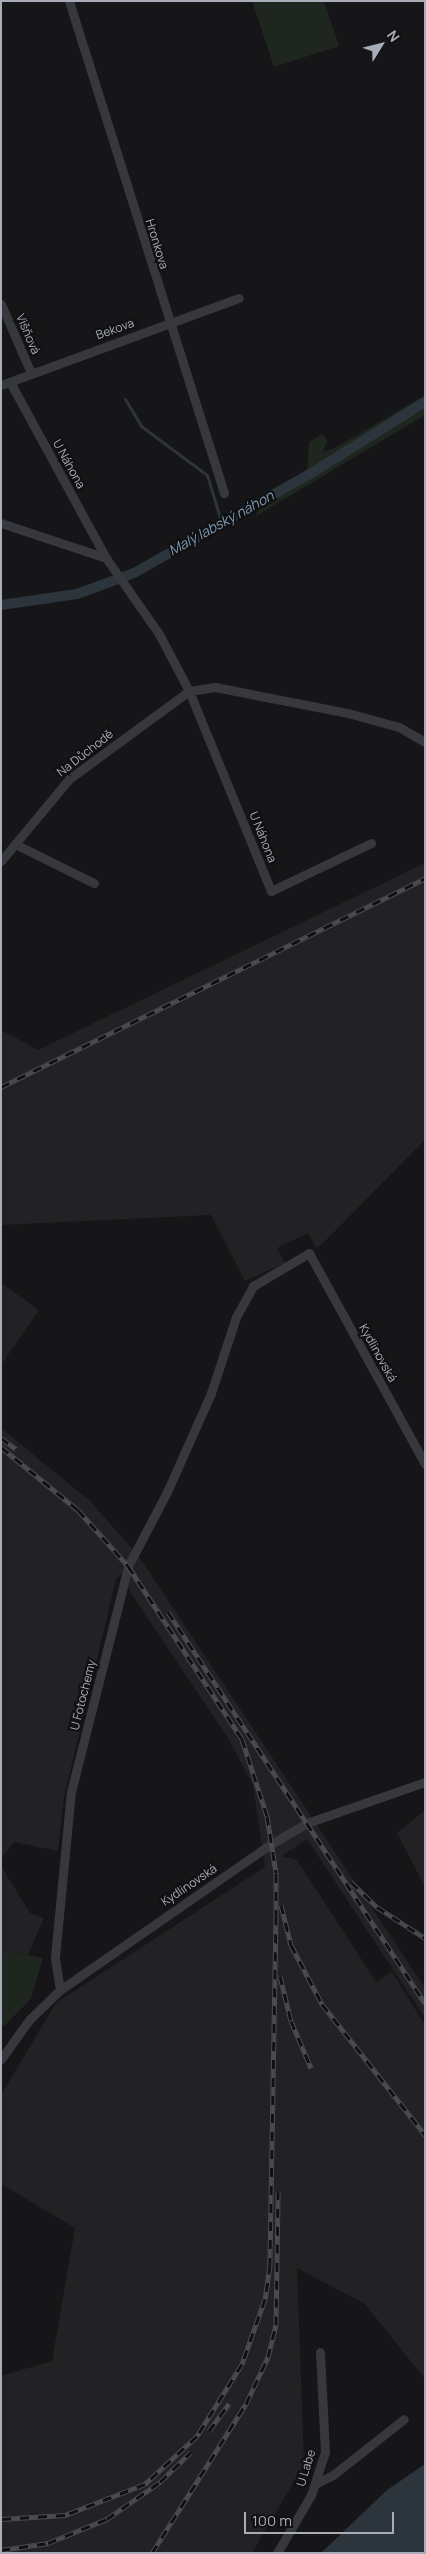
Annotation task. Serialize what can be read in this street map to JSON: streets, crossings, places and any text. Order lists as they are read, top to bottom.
{
  "streets": {
    "street": [
      "Hronkova",
      "Bekova",
      "Višňová",
      "U Náhona",
      "Na Důchodě",
      "Kydlinovská",
      "U Fotochemy",
      "U Labe"
    ]
  },
  "crossings": [
    ["Hronkova", "Bekova"],
    ["Bekova", "Višňová"],
    ["Bekova", "U Náhona"],
    ["U Náhona", "Na Důchodě"],
    ["Kydlinovská", "U Fotochemy"]
  ],
  "water": ["Malý labský náhon"],
  "scale_bar": "100 m",
  "north": "top right"
}
